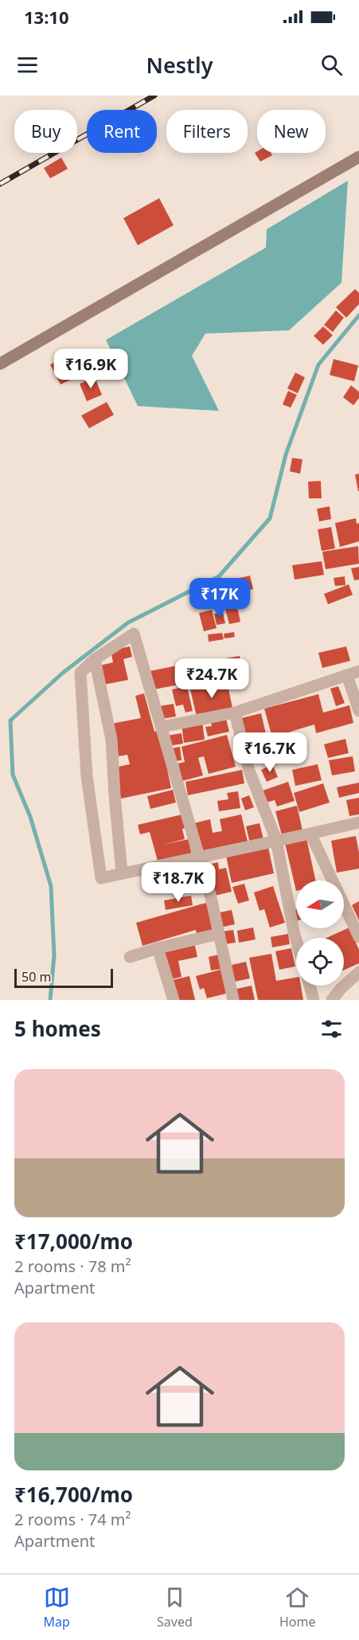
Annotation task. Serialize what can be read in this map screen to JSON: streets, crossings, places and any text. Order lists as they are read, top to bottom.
{
  "scale_bar": "50 m",
  "north": "left",
  "page": {
    "status": "13:10",
    "header": "Nestly",
    "chip": [
      "Buy",
      "Rent",
      "Filters",
      "New"
    ],
    "price": [
      "₹16.9K",
      "₹17K",
      "₹24.7K",
      "₹16.7K",
      "₹18.7K"
    ],
    "scale": "50 m",
    "heading": "5 homes",
    "list": [
      {
        "name": "₹17,000/mo",
        "note": "2 rooms · 78 m² · Apartment"
      },
      {
        "name": "₹16,700/mo",
        "note": "2 rooms · 74 m² · Apartment"
      }
    ],
    "tabs": ["Map", "Saved", "Home"]
  }
}
